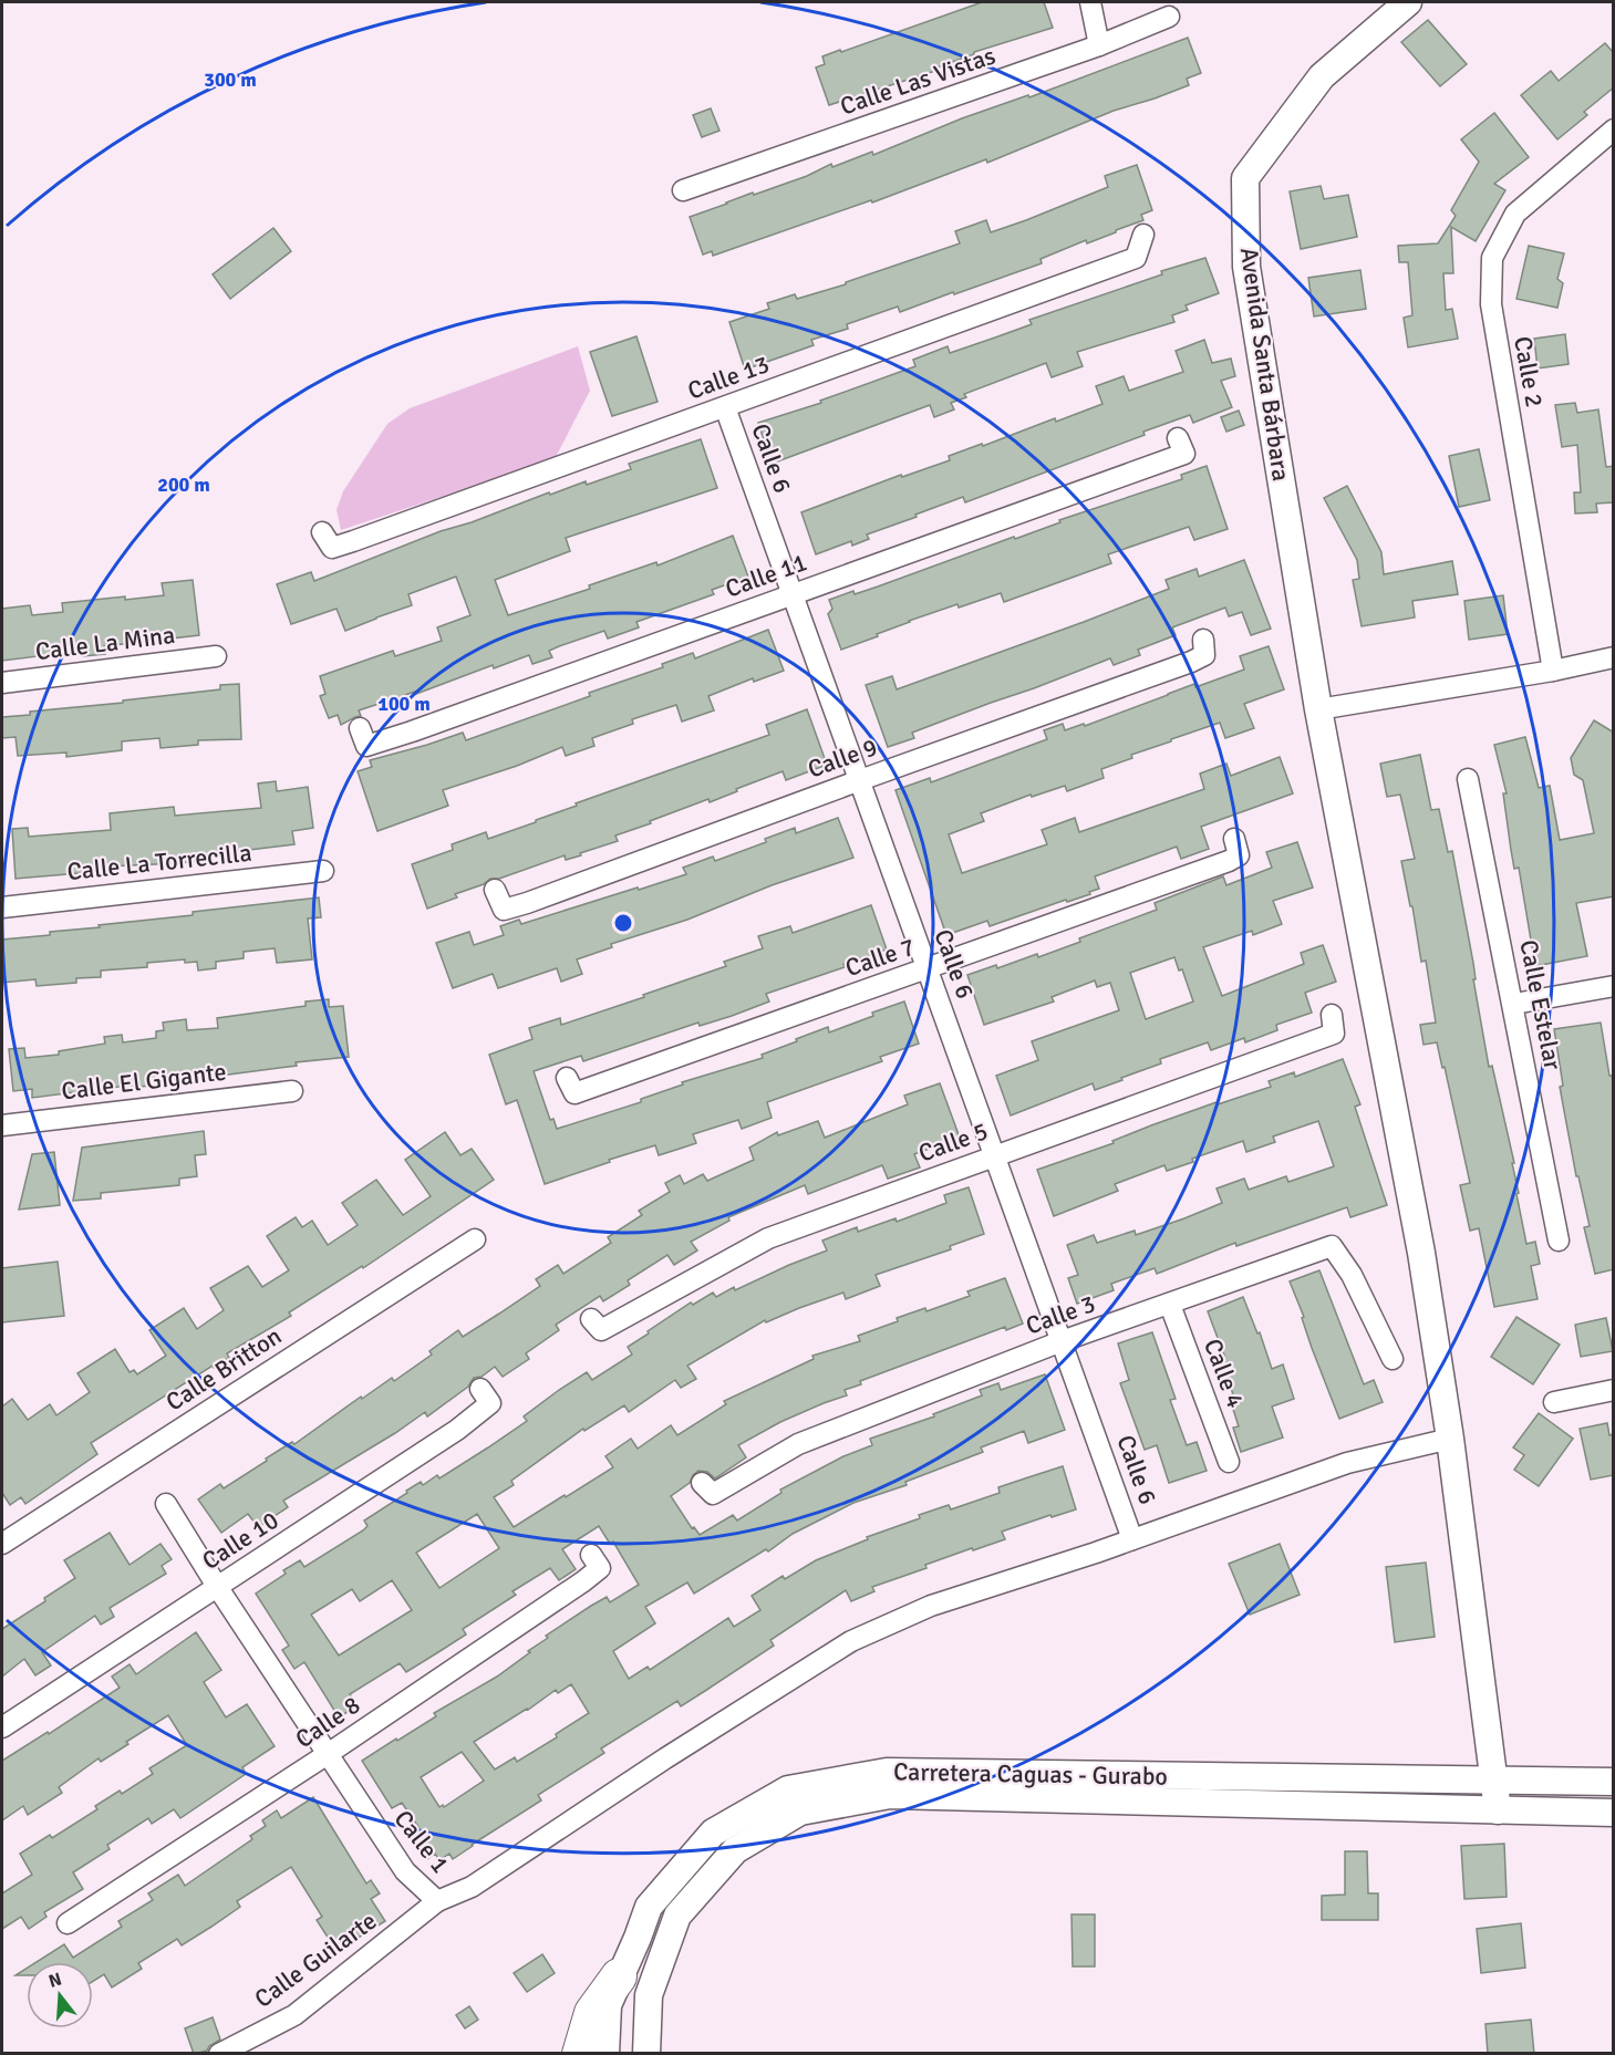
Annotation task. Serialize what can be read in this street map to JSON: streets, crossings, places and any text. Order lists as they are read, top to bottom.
{
  "streets": {
    "main road": ["Avenida Santa Bárbara", "Carretera Caguas - Gurabo"],
    "street": [
      "Calle Las Vistas",
      "Calle 2",
      "Calle 13",
      "Calle 6",
      "Calle 11",
      "Calle La Mina",
      "Calle 9",
      "Calle La Torrecilla",
      "Calle 7",
      "Calle Estelar",
      "Calle El Gigante",
      "Calle 5",
      "Calle 3",
      "Calle Britton",
      "Calle 4",
      "Calle 10",
      "Calle 8",
      "Calle 1",
      "Calle Guilarte"
    ]
  },
  "crossings": [
    ["Avenida Santa Bárbara", "Carretera Caguas - Gurabo"],
    ["Avenida Santa Bárbara", "Calle 1"],
    ["Calle 13", "Calle 6"],
    ["Calle 6", "Calle 11"],
    ["Calle 6", "Calle 9"],
    ["Calle 6", "Calle 7"],
    ["Calle 6", "Calle 5"],
    ["Calle 6", "Calle 3"],
    ["Calle 6", "Calle 1"],
    ["Calle 3", "Calle 4"],
    ["Calle 10", "Calle 1"],
    ["Calle 8", "Calle 1"],
    ["Calle 1", "Calle Guilarte"]
  ],
  "north": "top",
  "rings": ["300 m", "200 m", "100 m"]
}
